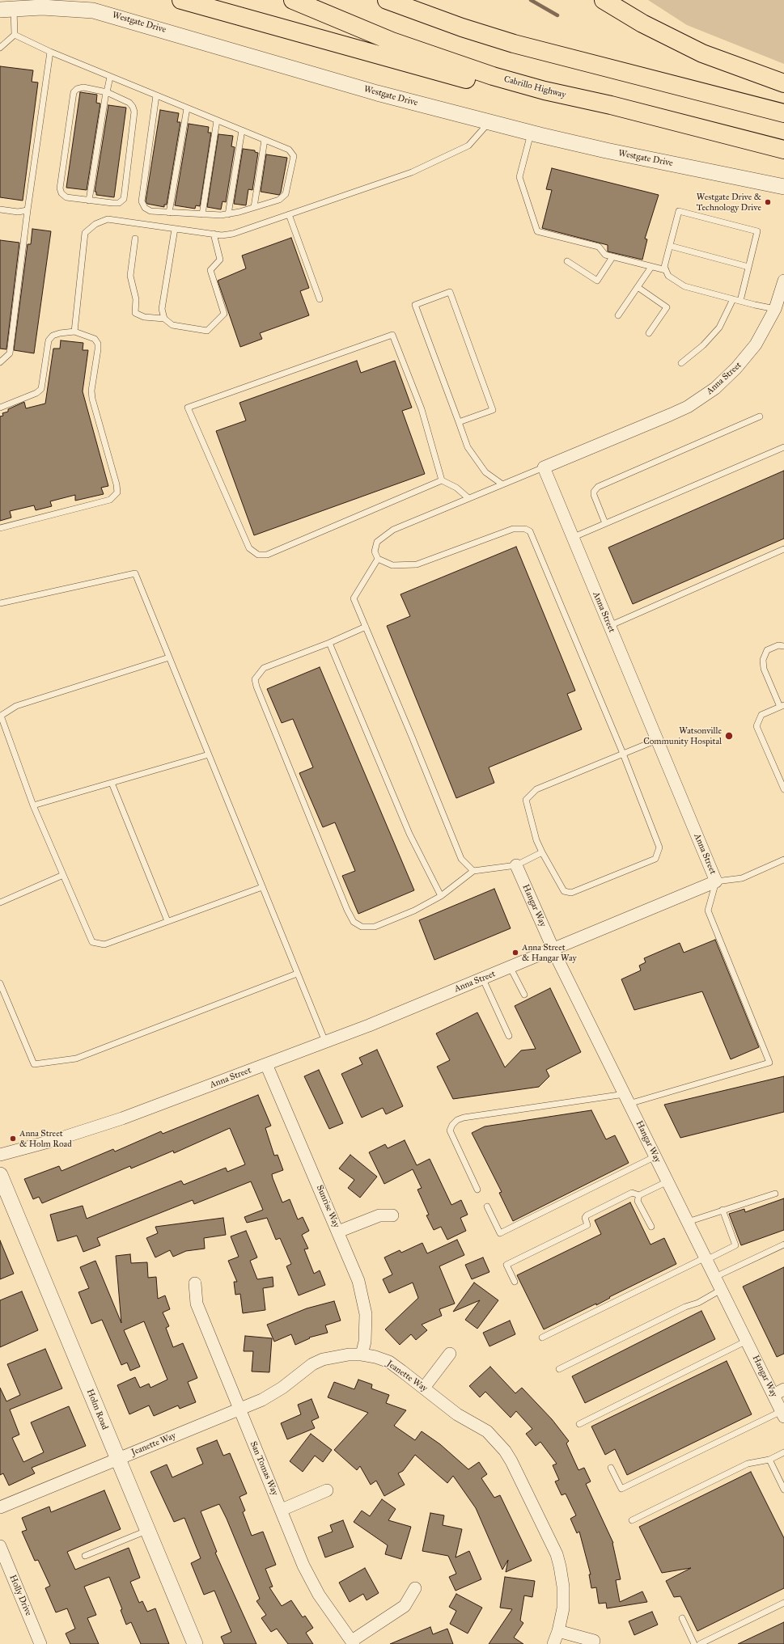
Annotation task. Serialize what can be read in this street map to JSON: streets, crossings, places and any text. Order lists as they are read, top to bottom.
{
  "streets": {
    "highway": ["Cabrillo Highway"],
    "street": [
      "Westgate Drive",
      "Anna Street",
      "Hangar Way",
      "Sunrise Way",
      "Jeanette Way",
      "Holm Road",
      "San Tomas Way",
      "Holly Drive"
    ]
  },
  "crossings": [
    ["Anna Street", "Hangar Way"],
    ["Anna Street", "Sunrise Way"],
    ["Sunrise Way", "Jeanette Way"],
    ["Jeanette Way", "Holm Road"],
    ["Jeanette Way", "San Tomas Way"]
  ],
  "places": [
    "Westgate Drive & Technology Drive",
    "Watsonville Community Hospital",
    "Anna Street & Hangar Way",
    "Anna Street & Holm Road"
  ]
}
